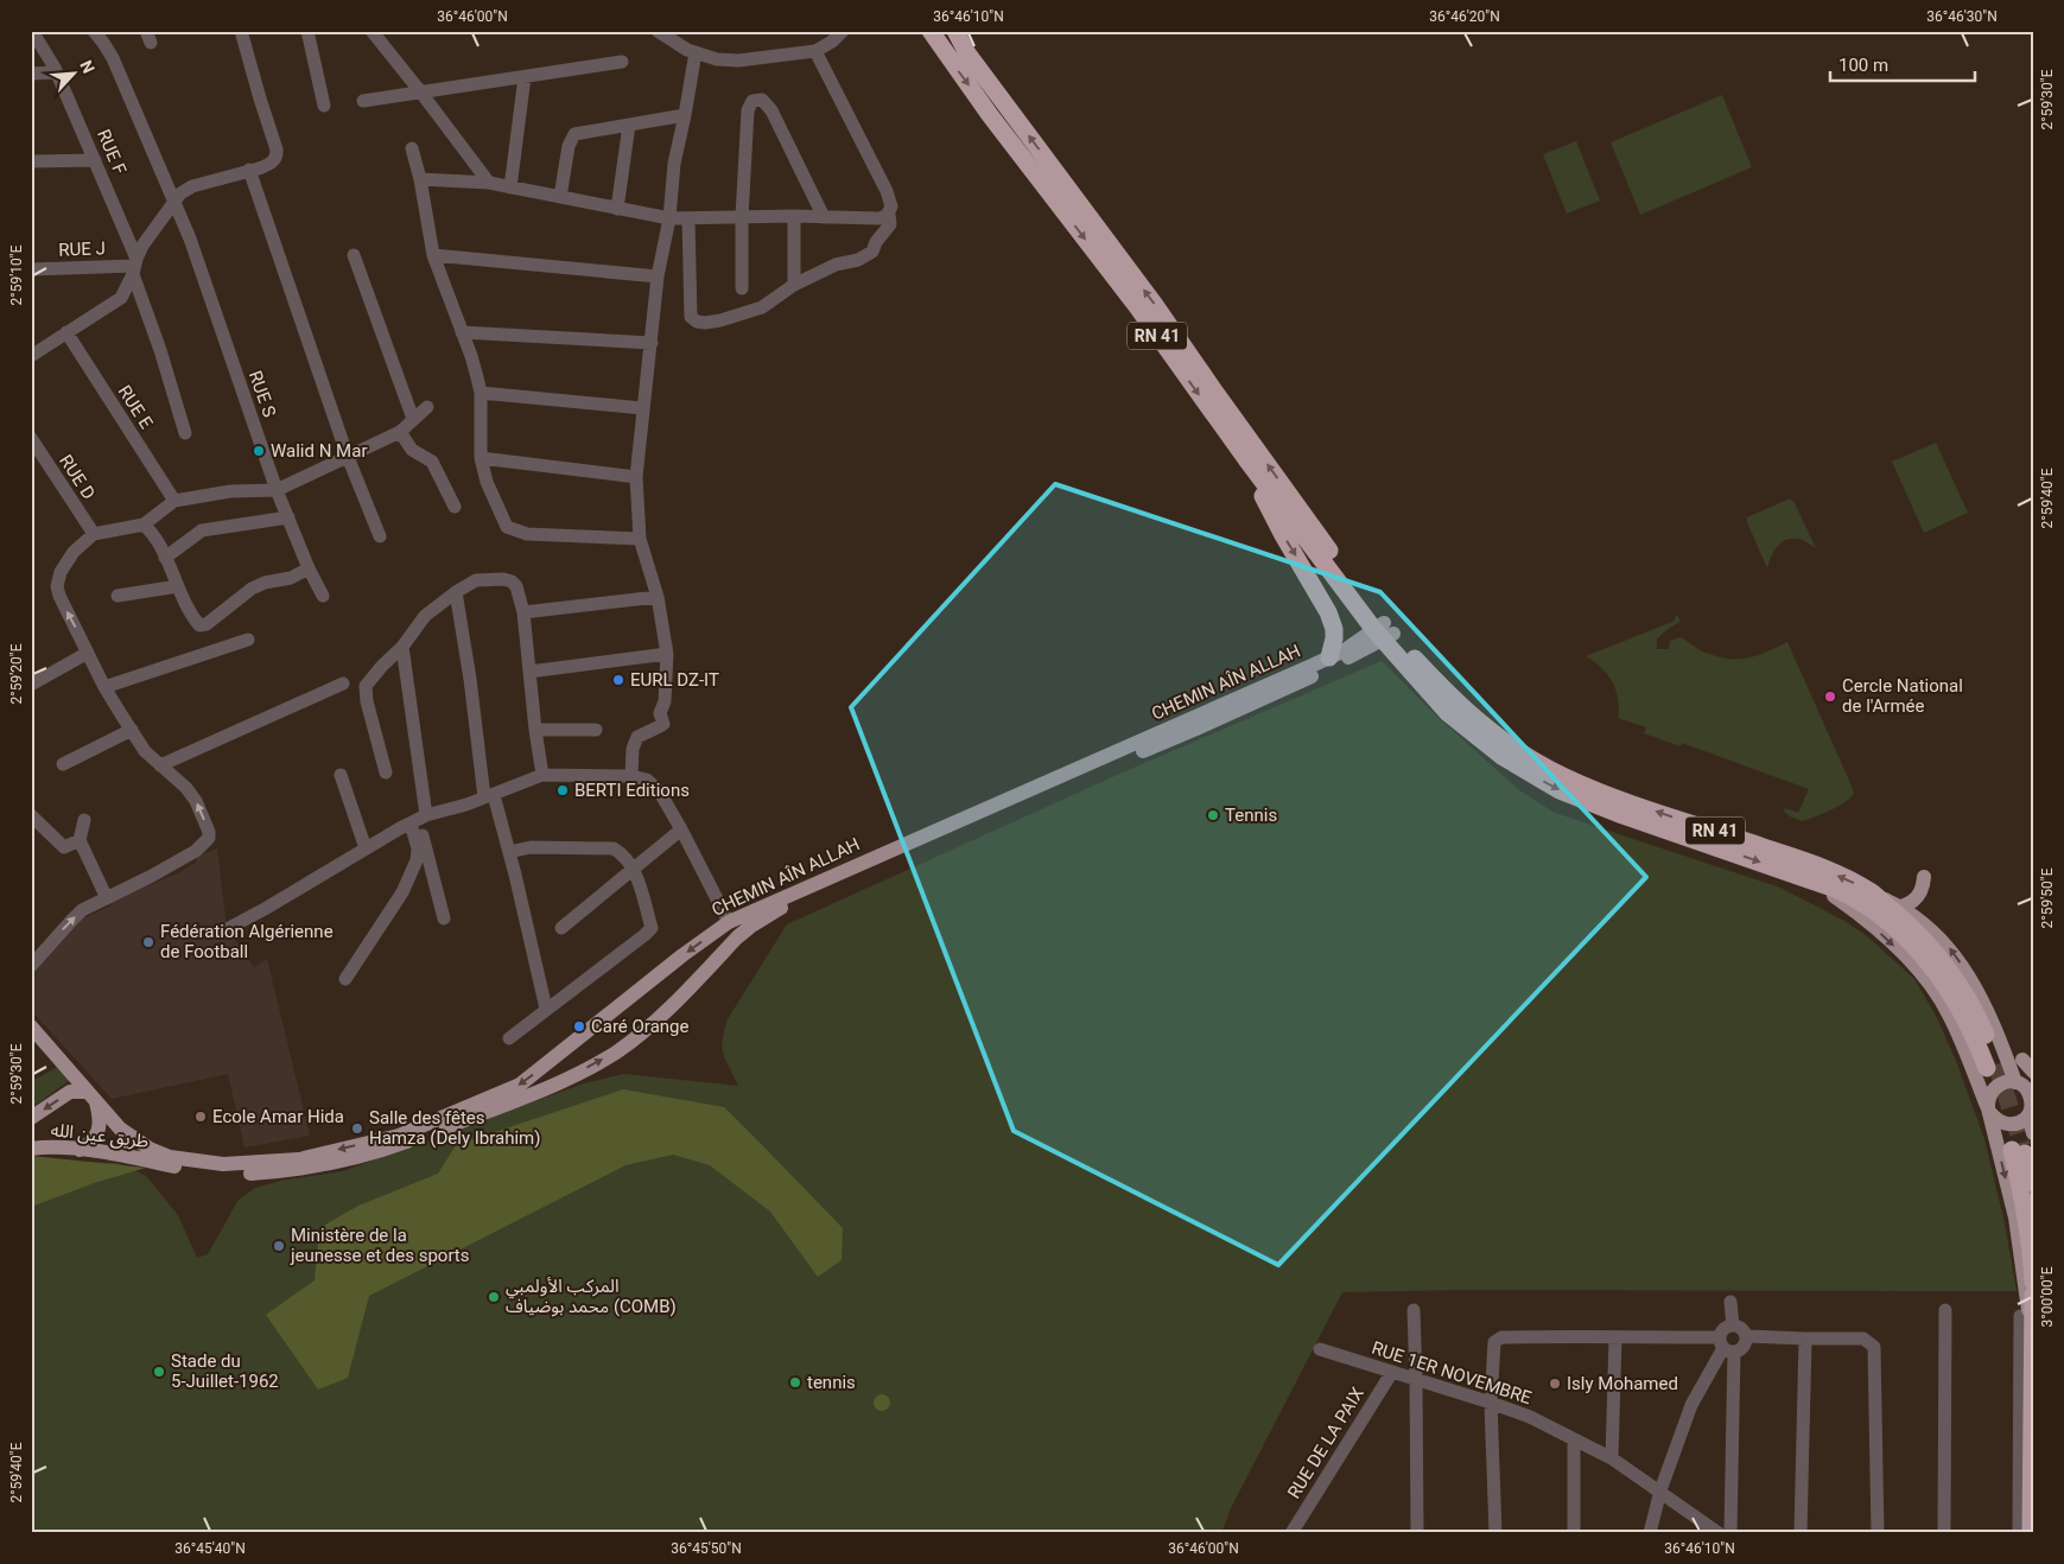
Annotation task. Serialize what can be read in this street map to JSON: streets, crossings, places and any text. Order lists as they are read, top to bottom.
{
  "streets": {
    "highway": ["RN 41"],
    "main road": ["CHEMIN AÎN ALLAH", "طريق عين الله"],
    "street": [
      "RUE F",
      "RUE J",
      "RUE S",
      "RUE E",
      "RUE D",
      "RUE 1ER NOVEMBRE",
      "RUE DE LA PAIX"
    ]
  },
  "crossings": [
    ["RUE F", "RUE J"],
    ["RN 41", "CHEMIN AÎN ALLAH"],
    ["CHEMIN AÎN ALLAH", "طريق عين الله"],
    ["RUE 1ER NOVEMBRE", "RUE DE LA PAIX"]
  ],
  "places": [
    "Walid N Mar",
    "EURL DZ-IT",
    "Cercle National de l'Armée",
    "BERTI Editions",
    "Tennis",
    "Fédération Algérienne de Football",
    "Caré Orange",
    "Ecole Amar Hida",
    "Salle des fêtes Hamza (Dely Ibrahim)",
    "Ministère de la jeunesse et des sports",
    "المركب الأولمبي محمد بوضياف (COMB)",
    "Stade du 5-Juillet-1962",
    "tennis",
    "Isly Mohamed"
  ],
  "scale_bar": "100 m",
  "north": "top right",
  "coordinates": [
    "36°46'00\"N",
    "36°46'10\"N",
    "36°46'20\"N",
    "36°46'30\"N",
    "2°59'30\"E",
    "2°59'10\"E",
    "2°59'40\"E",
    "2°59'20\"E",
    "2°59'50\"E",
    "3°00'00\"E",
    "36°45'40\"N",
    "36°45'50\"N"
  ]
}
